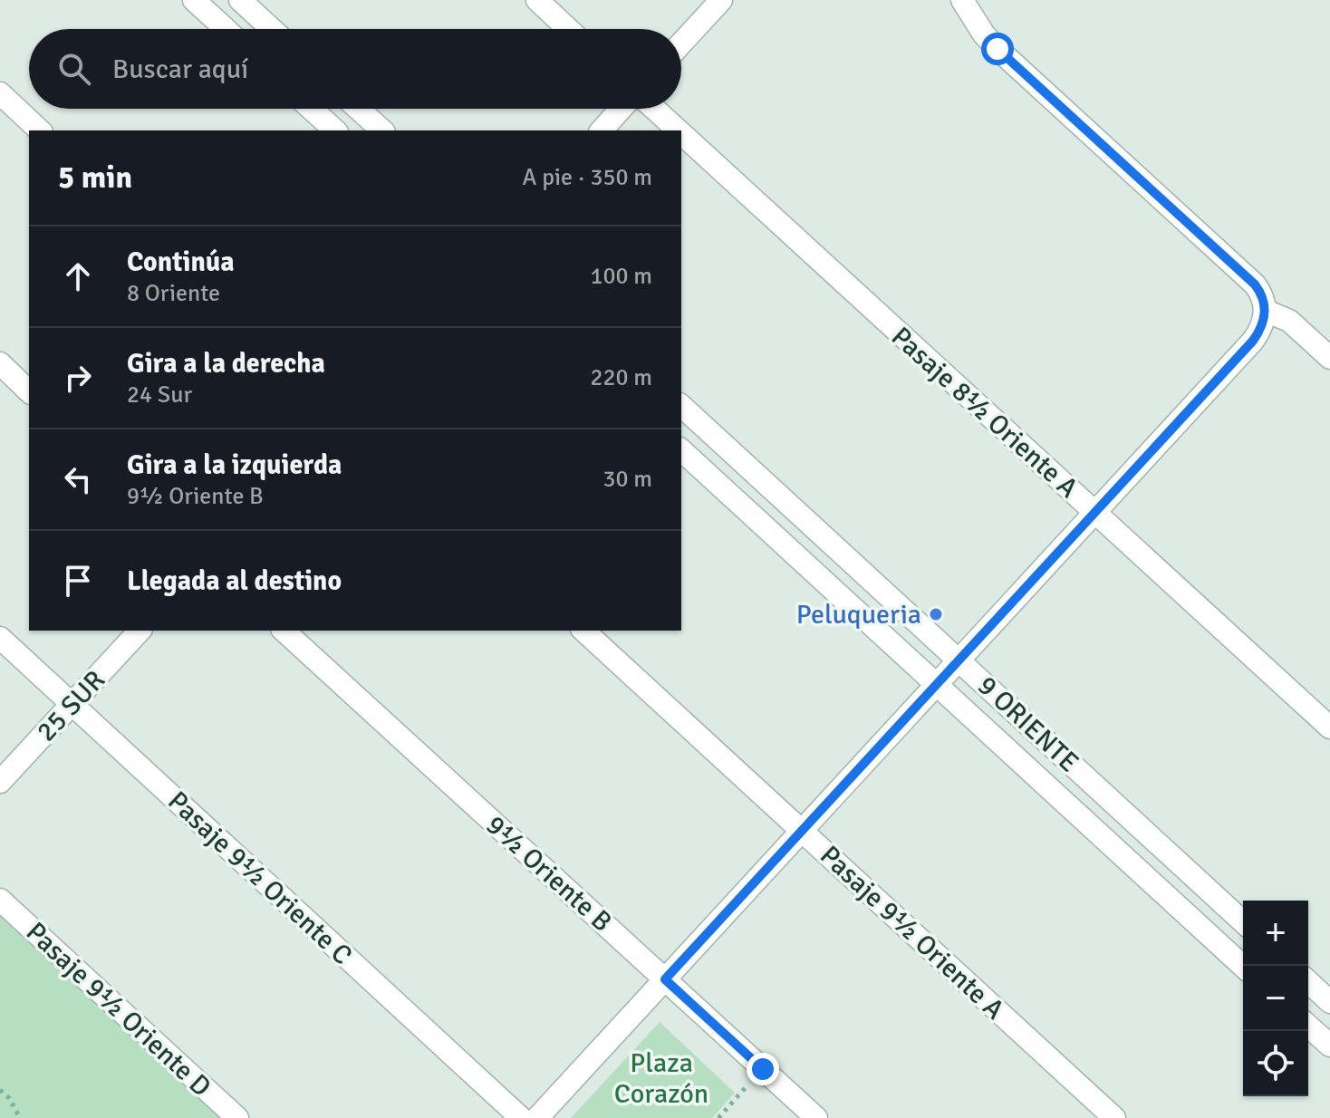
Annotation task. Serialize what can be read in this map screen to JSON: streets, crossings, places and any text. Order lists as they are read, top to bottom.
{
  "streets": {
    "street": [
      "Pasaje 8½ Oriente A",
      "25 SUR",
      "9 ORIENTE",
      "9½ Oriente B",
      "Pasaje 9½ Oriente C",
      "Pasaje 9½ Oriente A",
      "Pasaje 9½ Oriente D"
    ]
  },
  "crossings": [
    ["25 SUR", "Pasaje 9½ Oriente C"]
  ],
  "parks": ["Plaza Corazón"],
  "places": ["Peluqueria"],
  "page": {
    "search": "Buscar aquí",
    "heading": ["5 min", "A pie · 350 m"],
    "list": [
      ["Continúa", "8 Oriente", "100 m"],
      ["Gira a la derecha", "24 Sur", "220 m"],
      ["Gira a la izquierda", "9½ Oriente B", "30 m"],
      "Llegada al destino"
    ],
    "map_buttons": ["+", "−"]
  }
}
